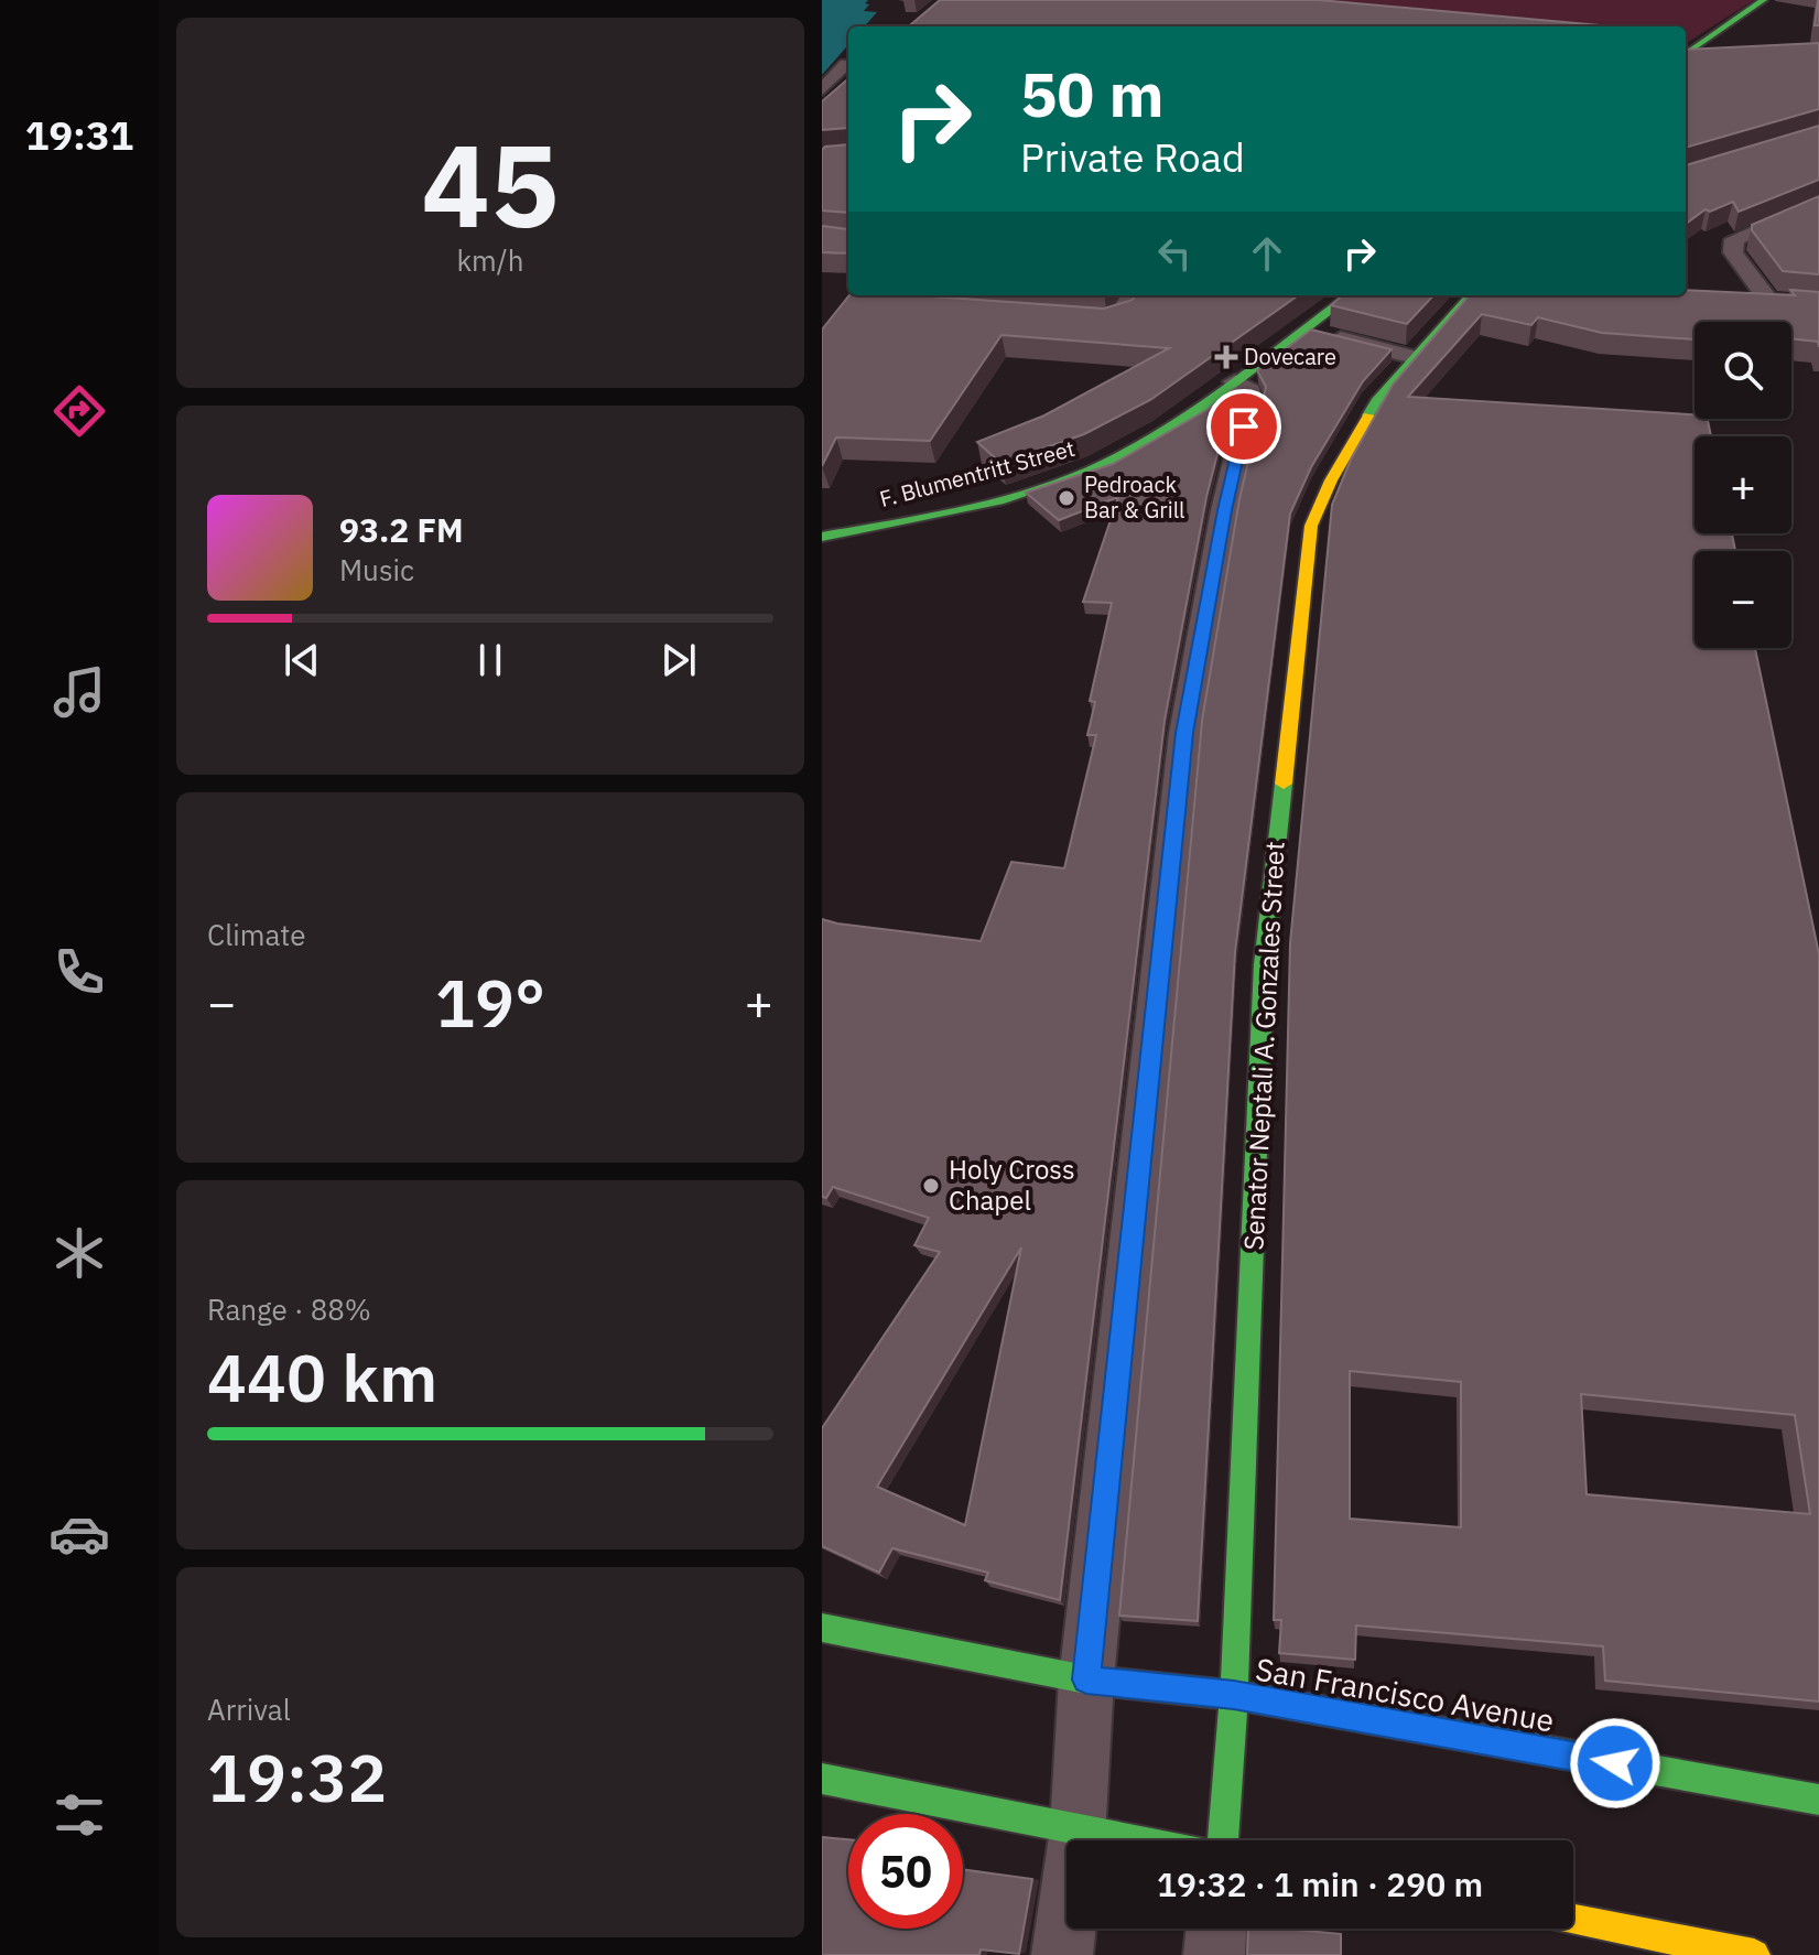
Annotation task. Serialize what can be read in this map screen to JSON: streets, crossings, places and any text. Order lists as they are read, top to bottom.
{
  "streets": {
    "street": ["F. Blumentritt Street", "Senator Neptali A. Gonzales Street", "San Francisco Avenue"]
  },
  "crossings": [
    ["Senator Neptali A. Gonzales Street", "San Francisco Avenue"]
  ],
  "places": {
    "health": ["Dovecare"],
    "other": ["Pedroack Bar & Grill", "Holy Cross Chapel"]
  },
  "page": {
    "tabs": "19:31",
    "tile": [
      ["45", "km/h"],
      "Climate",
      ["Range · 88%", "440 km"],
      ["Arrival", "19:32"]
    ],
    "turn": ["50 m", "Private Road"],
    "map_buttons": ["+", "−"],
    "song": ["93.2 FM", "Music"],
    "heat": ["−", "19°", "+"],
    "limit": "50",
    "trip": "19:32 · 1 min · 290 m"
  }
}
